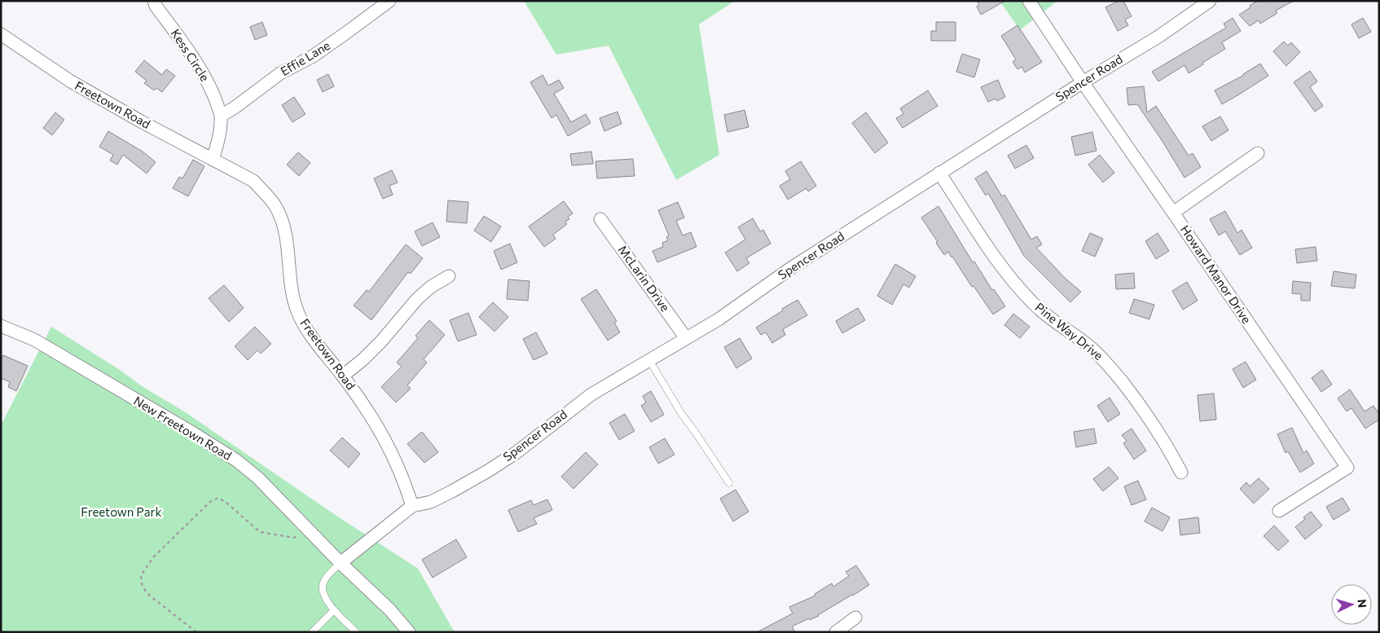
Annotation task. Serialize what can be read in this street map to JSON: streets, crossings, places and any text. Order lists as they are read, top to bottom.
{
  "streets": {
    "street": [
      "Kess Circle",
      "Effie Lane",
      "Spencer Road",
      "Freetown Road",
      "Howard Manor Drive",
      "McLarin Drive",
      "Pine Way Drive",
      "New Freetown Road"
    ]
  },
  "crossings": [
    ["Kess Circle", "Effie Lane"],
    ["Kess Circle", "Freetown Road"],
    ["Spencer Road", "Freetown Road"],
    ["Spencer Road", "Howard Manor Drive"],
    ["Spencer Road", "McLarin Drive"],
    ["Spencer Road", "Pine Way Drive"]
  ],
  "parks": ["Freetown Park"],
  "north": "right"
}
